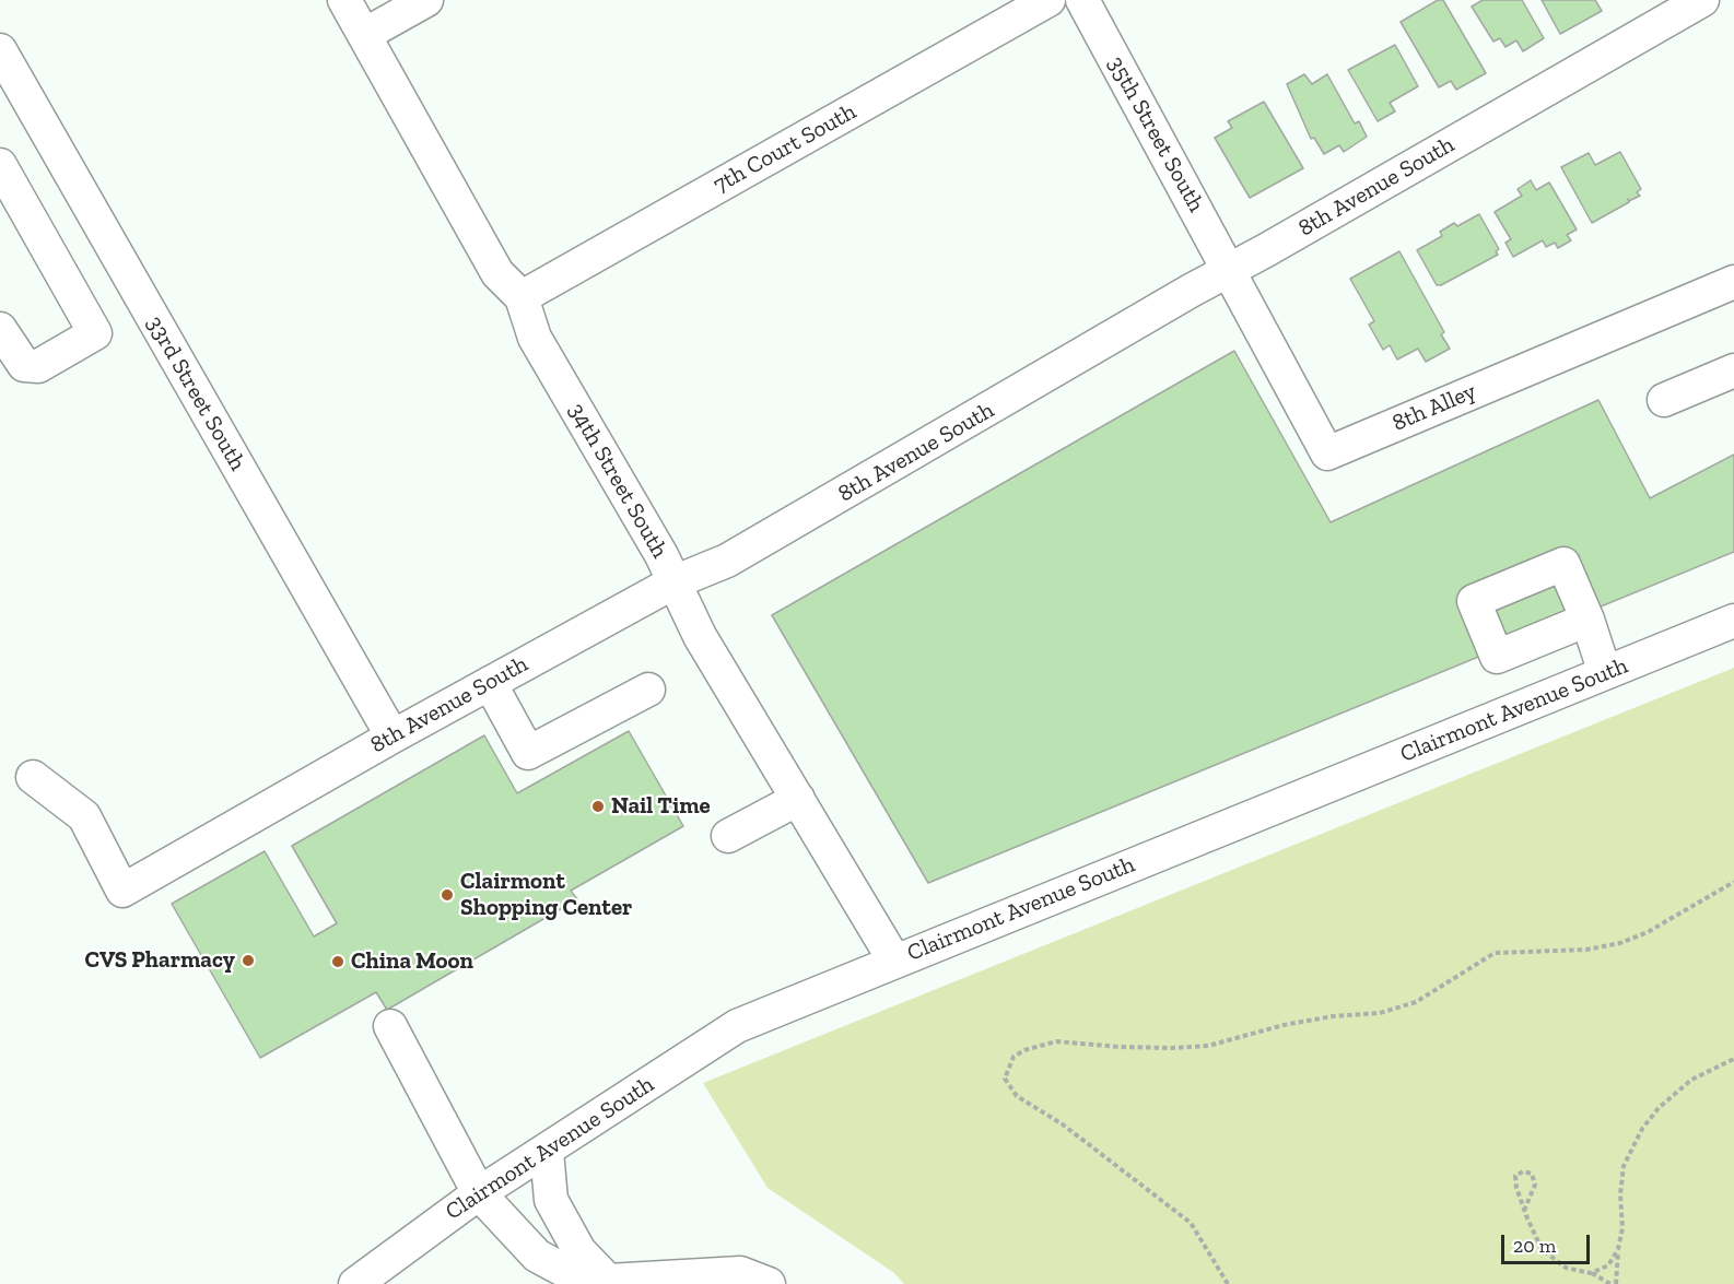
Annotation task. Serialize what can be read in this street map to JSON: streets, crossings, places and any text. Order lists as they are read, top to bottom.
{
  "streets": {
    "street": [
      "35th Street South",
      "7th Court South",
      "8th Avenue South",
      "33rd Street South",
      "8th Alley",
      "34th Street South",
      "Clairmont Avenue South"
    ]
  },
  "crossings": [
    ["35th Street South", "8th Avenue South"],
    ["35th Street South", "8th Alley"],
    ["7th Court South", "34th Street South"],
    ["8th Avenue South", "33rd Street South"],
    ["8th Avenue South", "8th Alley"],
    ["8th Avenue South", "34th Street South"],
    ["34th Street South", "Clairmont Avenue South"]
  ],
  "places": [
    "Nail Time",
    "Clairmont Shopping Center",
    "CVS Pharmacy",
    "China Moon"
  ],
  "scale_bar": "20 m"
}
